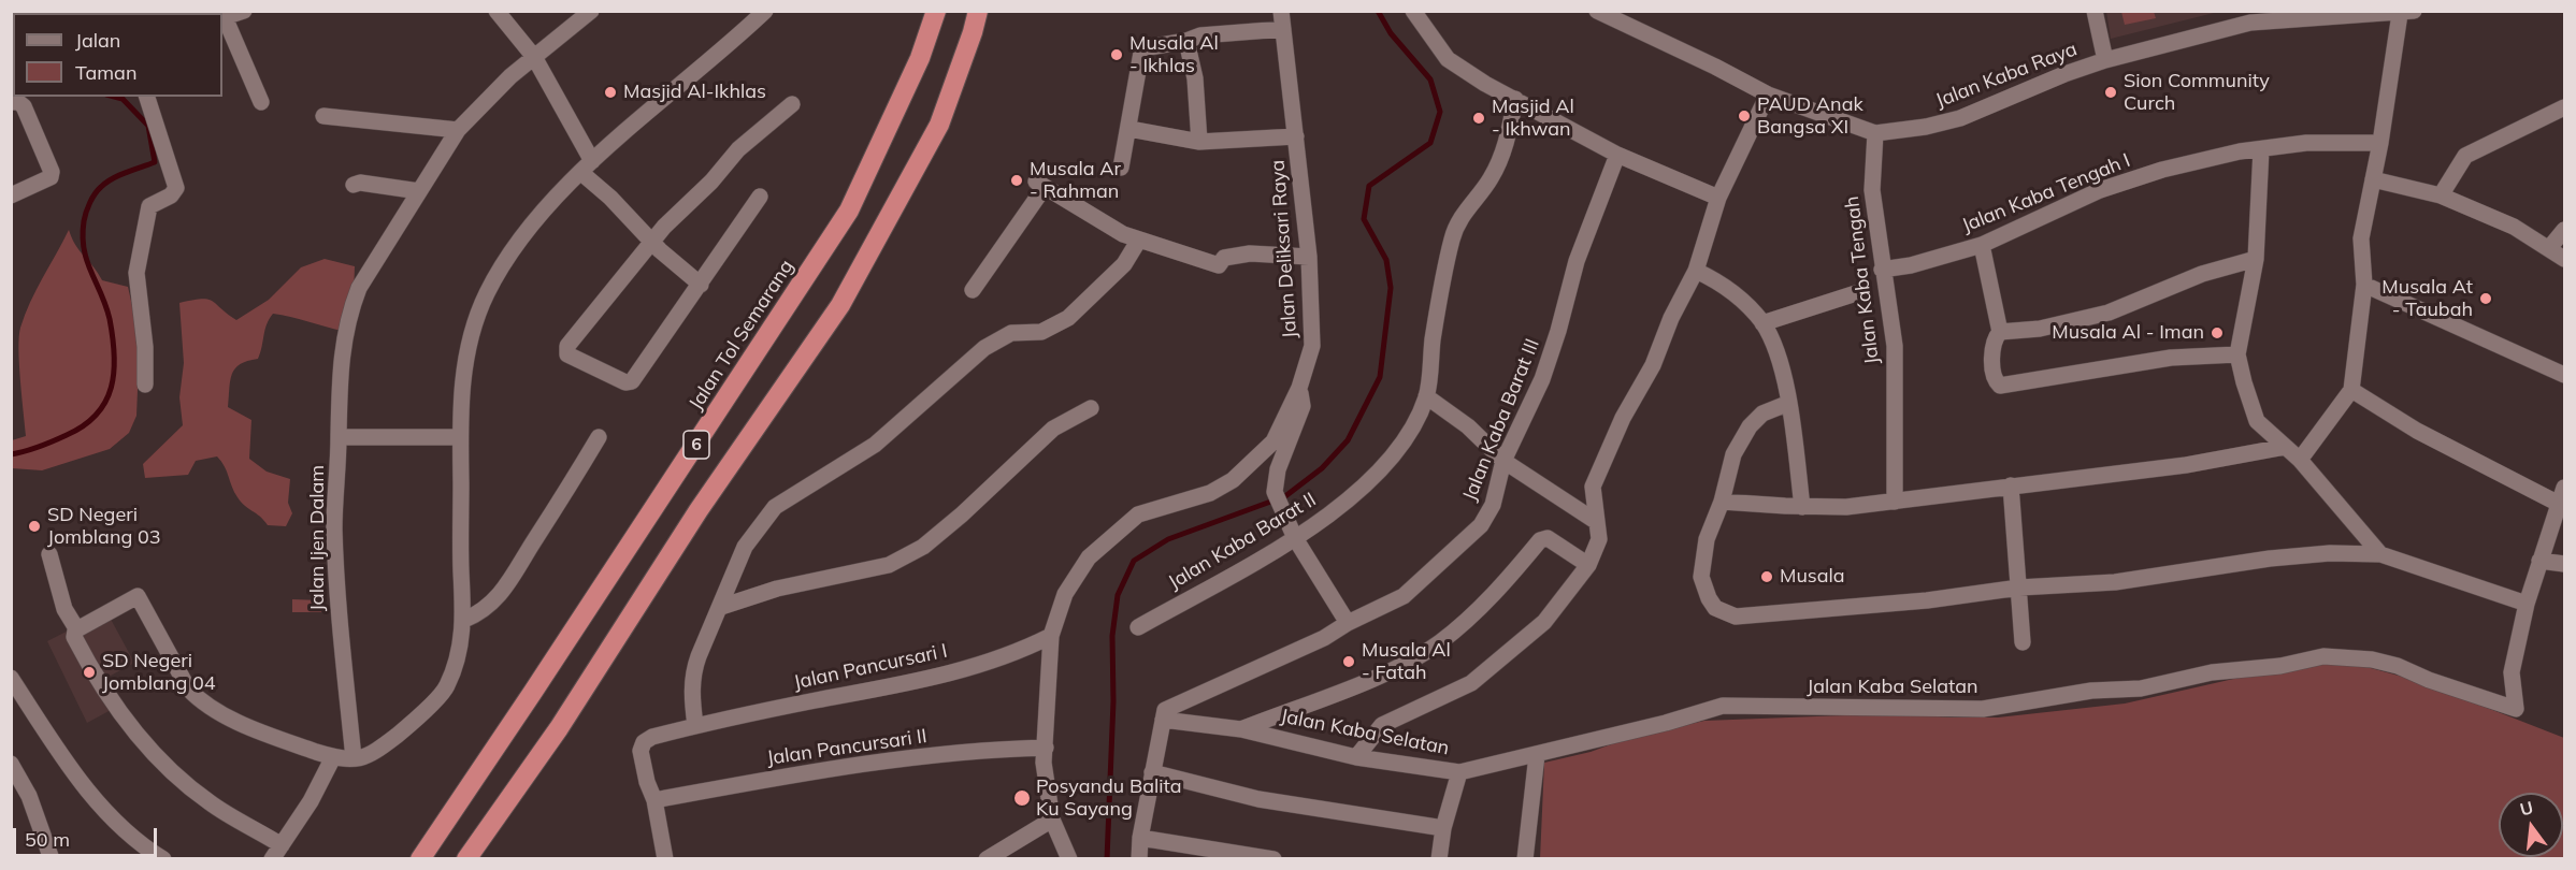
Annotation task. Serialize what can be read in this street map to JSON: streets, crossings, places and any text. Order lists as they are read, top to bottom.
{
  "streets": {
    "highway": ["Jalan Tol Semarang", "6"],
    "street": [
      "Jalan Kaba Raya",
      "Jalan Kaba Tengah I",
      "Jalan Deliksari Raya",
      "Jalan Kaba Tengah",
      "Jalan Kaba Barat III",
      "Jalan Ijen Dalam",
      "Jalan Kaba Barat II",
      "Jalan Pancursari I",
      "Jalan Kaba Selatan",
      "Jalan Pancursari II"
    ]
  },
  "crossings": [
    ["Jalan Kaba Raya", "Jalan Kaba Tengah"],
    ["Jalan Kaba Tengah I", "Jalan Kaba Tengah"],
    ["Jalan Deliksari Raya", "Jalan Pancursari I"],
    ["Jalan Deliksari Raya", "Jalan Pancursari II"],
    ["Jalan Kaba Barat III", "Jalan Kaba Selatan"],
    ["Jalan Pancursari I", "Jalan Pancursari II"]
  ],
  "places": [
    "Musala Al - Ikhlas",
    "Masjid Al-Ikhlas",
    "Sion Community Curch",
    "PAUD Anak Bangsa XI",
    "Masjid Al - Ikhwan",
    "Musala Ar - Rahman",
    "Musala At - Taubah",
    "Musala Al - Iman",
    "SD Negeri Jomblang 03",
    "Musala",
    "Musala Al - Fatah",
    "SD Negeri Jomblang 04",
    "Posyandu Balita Ku Sayang"
  ],
  "legend": ["Jalan", "Taman"],
  "scale_bar": "50 m",
  "north": "top"
}
